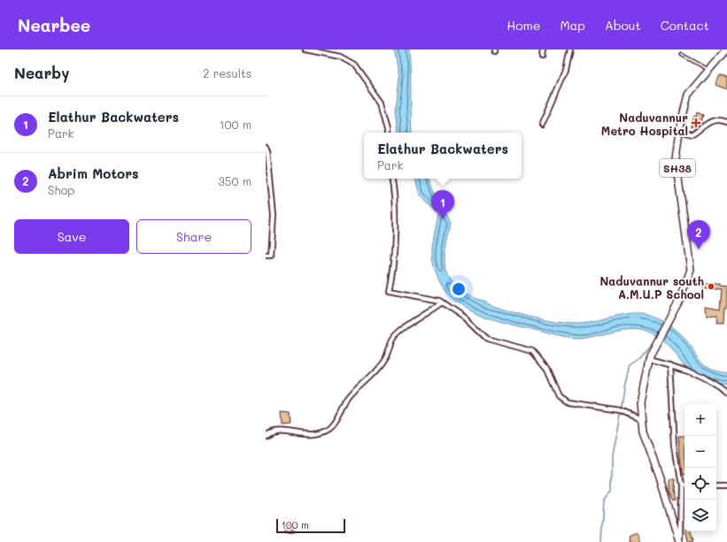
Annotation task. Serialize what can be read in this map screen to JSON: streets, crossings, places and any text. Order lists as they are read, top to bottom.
{
  "streets": {
    "main road": ["SH38"]
  },
  "places": {
    "health": ["Naduvannur Metro Hospital"],
    "other": ["Naduvannur south A.M.U.P School"]
  },
  "scale_bar": "100 m",
  "page": {
    "header": "Nearbee",
    "nav": [
      "Home",
      "Map",
      "About",
      "Contact"
    ],
    "heading": ["Nearby", "2 results"],
    "list": [
      {
        "mark": "1",
        "name": "Elathur Backwaters",
        "note": "Park",
        "value": "100 m"
      },
      {
        "mark": "2",
        "name": "Abrim Motors",
        "note": "Shop",
        "value": "350 m"
      }
    ],
    "popup": ["Elathur Backwaters", "Park"],
    "pins": ["1", "2"],
    "buttons": ["Save", "Share"],
    "map_buttons": ["+", "−"],
    "scale": "100 m"
  }
}
